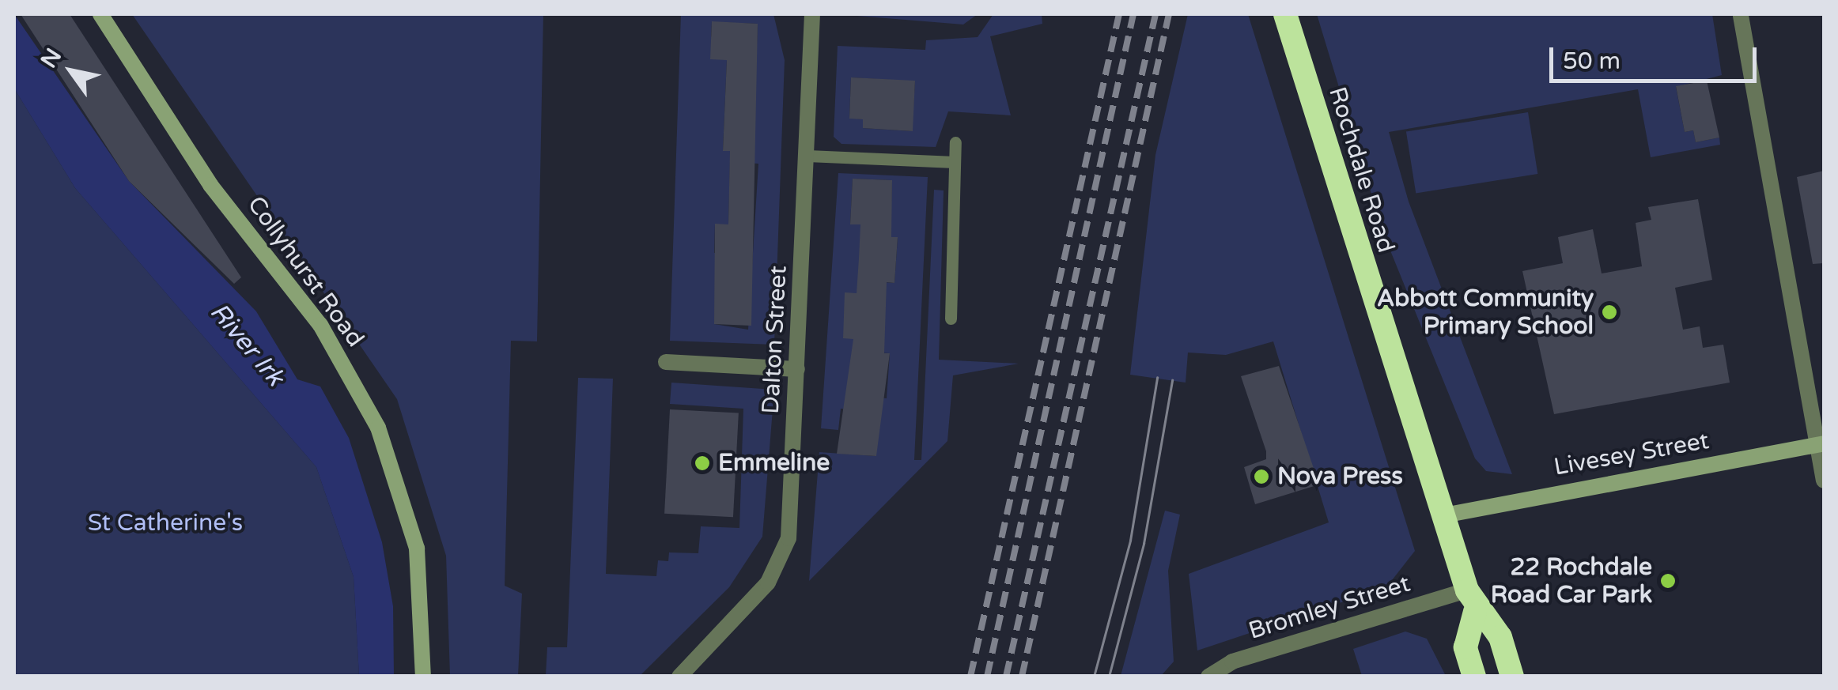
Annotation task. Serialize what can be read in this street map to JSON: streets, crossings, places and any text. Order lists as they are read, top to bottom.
{
  "streets": {
    "highway": ["Rochdale Road"],
    "street": [
      "Collyhurst Road",
      "Dalton Street",
      "Livesey Street",
      "Bromley Street"
    ]
  },
  "crossings": [
    ["Rochdale Road", "Livesey Street"],
    ["Rochdale Road", "Bromley Street"]
  ],
  "water": ["River Irk"],
  "parks": ["St Catherine's"],
  "places": [
    "Abbott Community Primary School",
    "Emmeline",
    "Nova Press",
    "22 Rochdale Road Car Park"
  ],
  "scale_bar": "50 m",
  "north": "top left"
}
